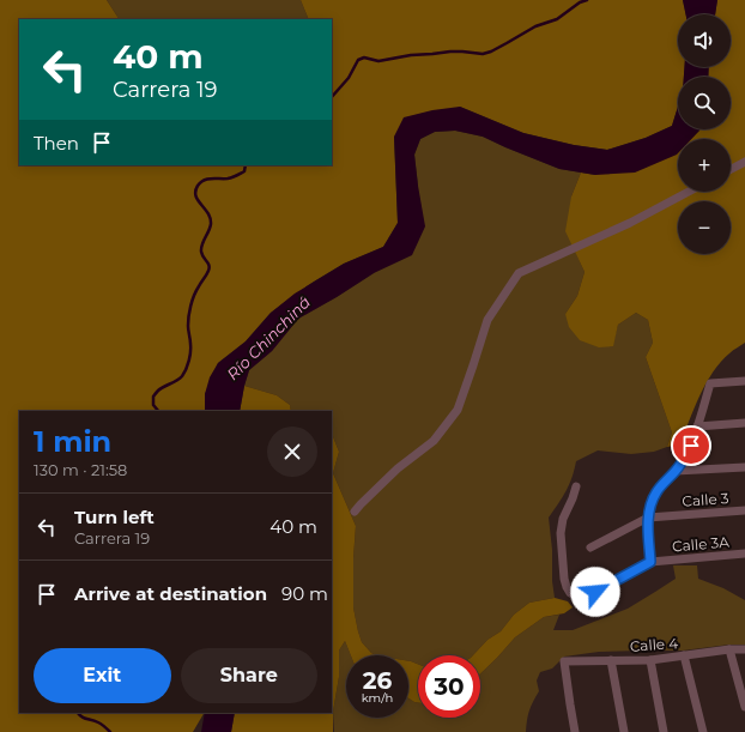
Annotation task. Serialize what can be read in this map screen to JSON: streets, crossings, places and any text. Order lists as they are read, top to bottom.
{
  "streets": {
    "street": ["Calle 3", "Calle 3A", "Calle 4"]
  },
  "water": ["Río Chinchiná"],
  "page": {
    "map_buttons": ["+", "−"],
    "turn": ["40 m", "Carrera 19"],
    "then": "Then",
    "heading": ["1 min", "130 m · 21:58"],
    "list": [
      {
        "name": "Turn left",
        "note": "Carrera 19",
        "value": "40 m"
      },
      {
        "name": "Arrive at destination",
        "value": "90 m"
      }
    ],
    "buttons": ["Exit", "Share"],
    "speed": "26 km/h",
    "limit": "30"
  }
}
